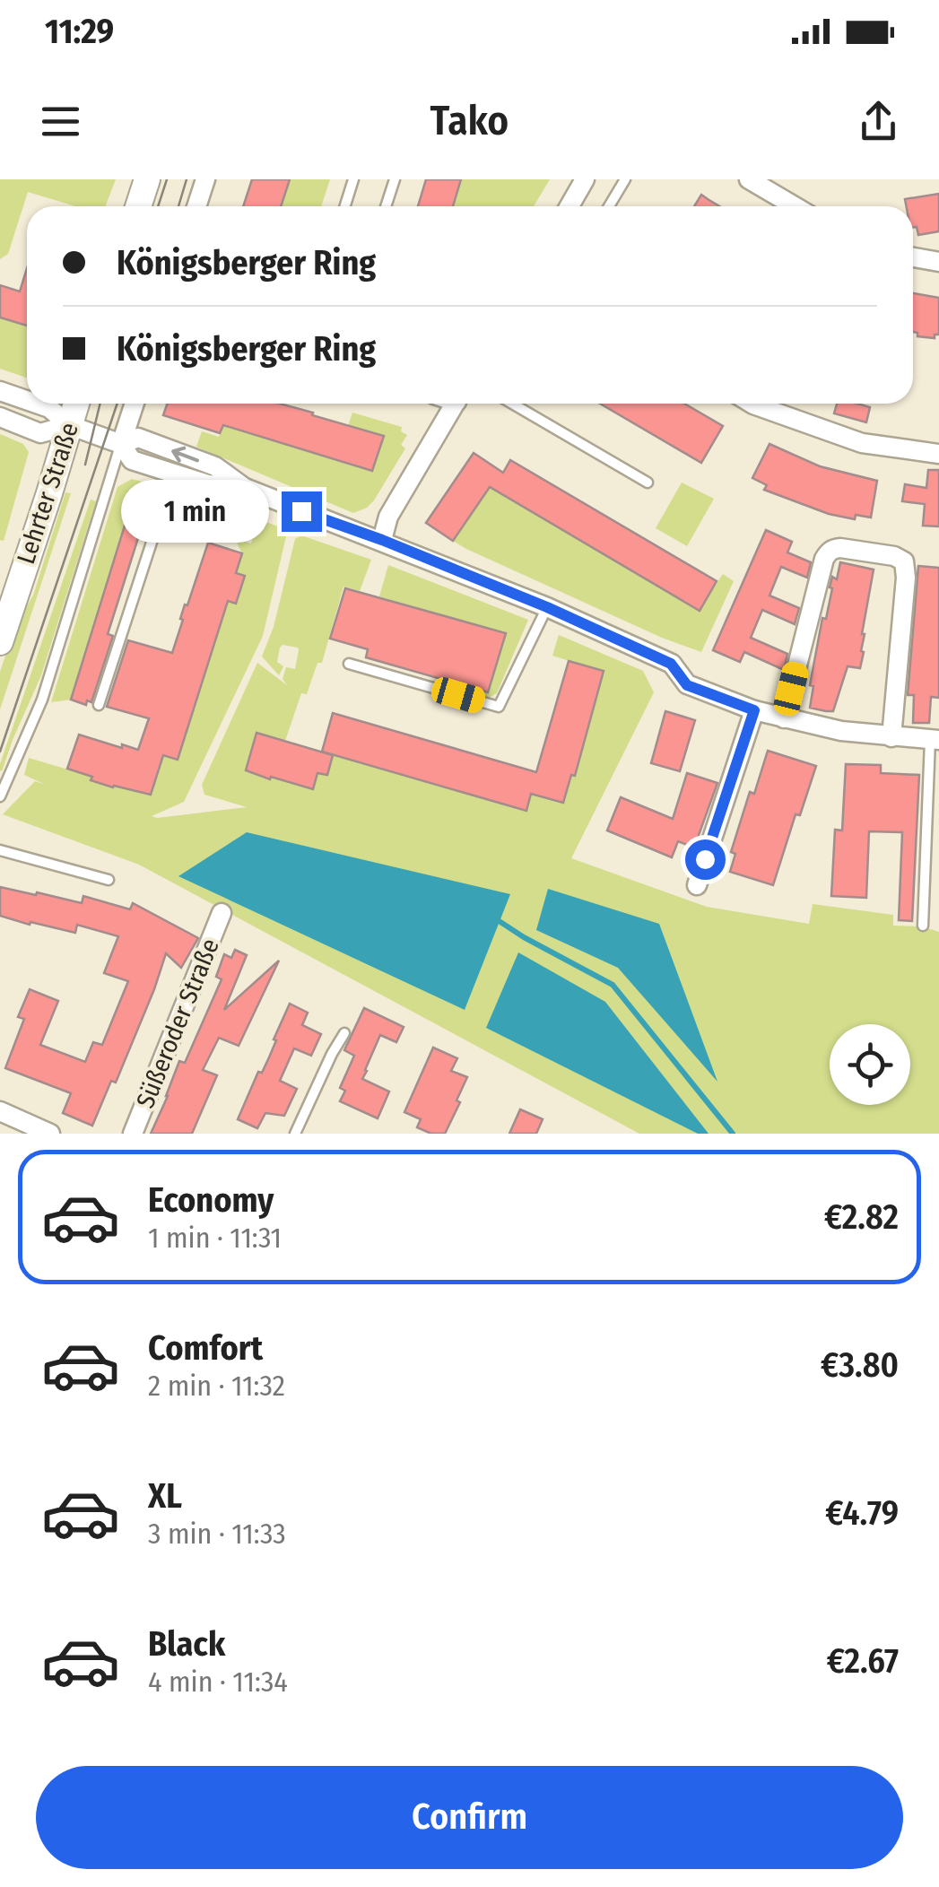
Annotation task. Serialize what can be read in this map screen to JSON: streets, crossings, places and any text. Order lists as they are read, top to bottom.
{
  "streets": {
    "main road": ["Lehrter Straße"],
    "street": ["Süßeroder Straße"]
  },
  "page": {
    "status": "11:29",
    "header": "Tako",
    "banner": ["Königsberger Ring", "Königsberger Ring"],
    "bubble": "1 min",
    "list": [
      {
        "name": "Economy",
        "note": "1 min · 11:31",
        "value": "€2.82"
      },
      {
        "name": "Comfort",
        "note": "2 min · 11:32",
        "value": "€3.80"
      },
      {
        "name": "XL",
        "note": "3 min · 11:33",
        "value": "€4.79"
      },
      {
        "name": "Black",
        "note": "4 min · 11:34",
        "value": "€2.67"
      }
    ],
    "buttons": "Confirm"
  }
}
